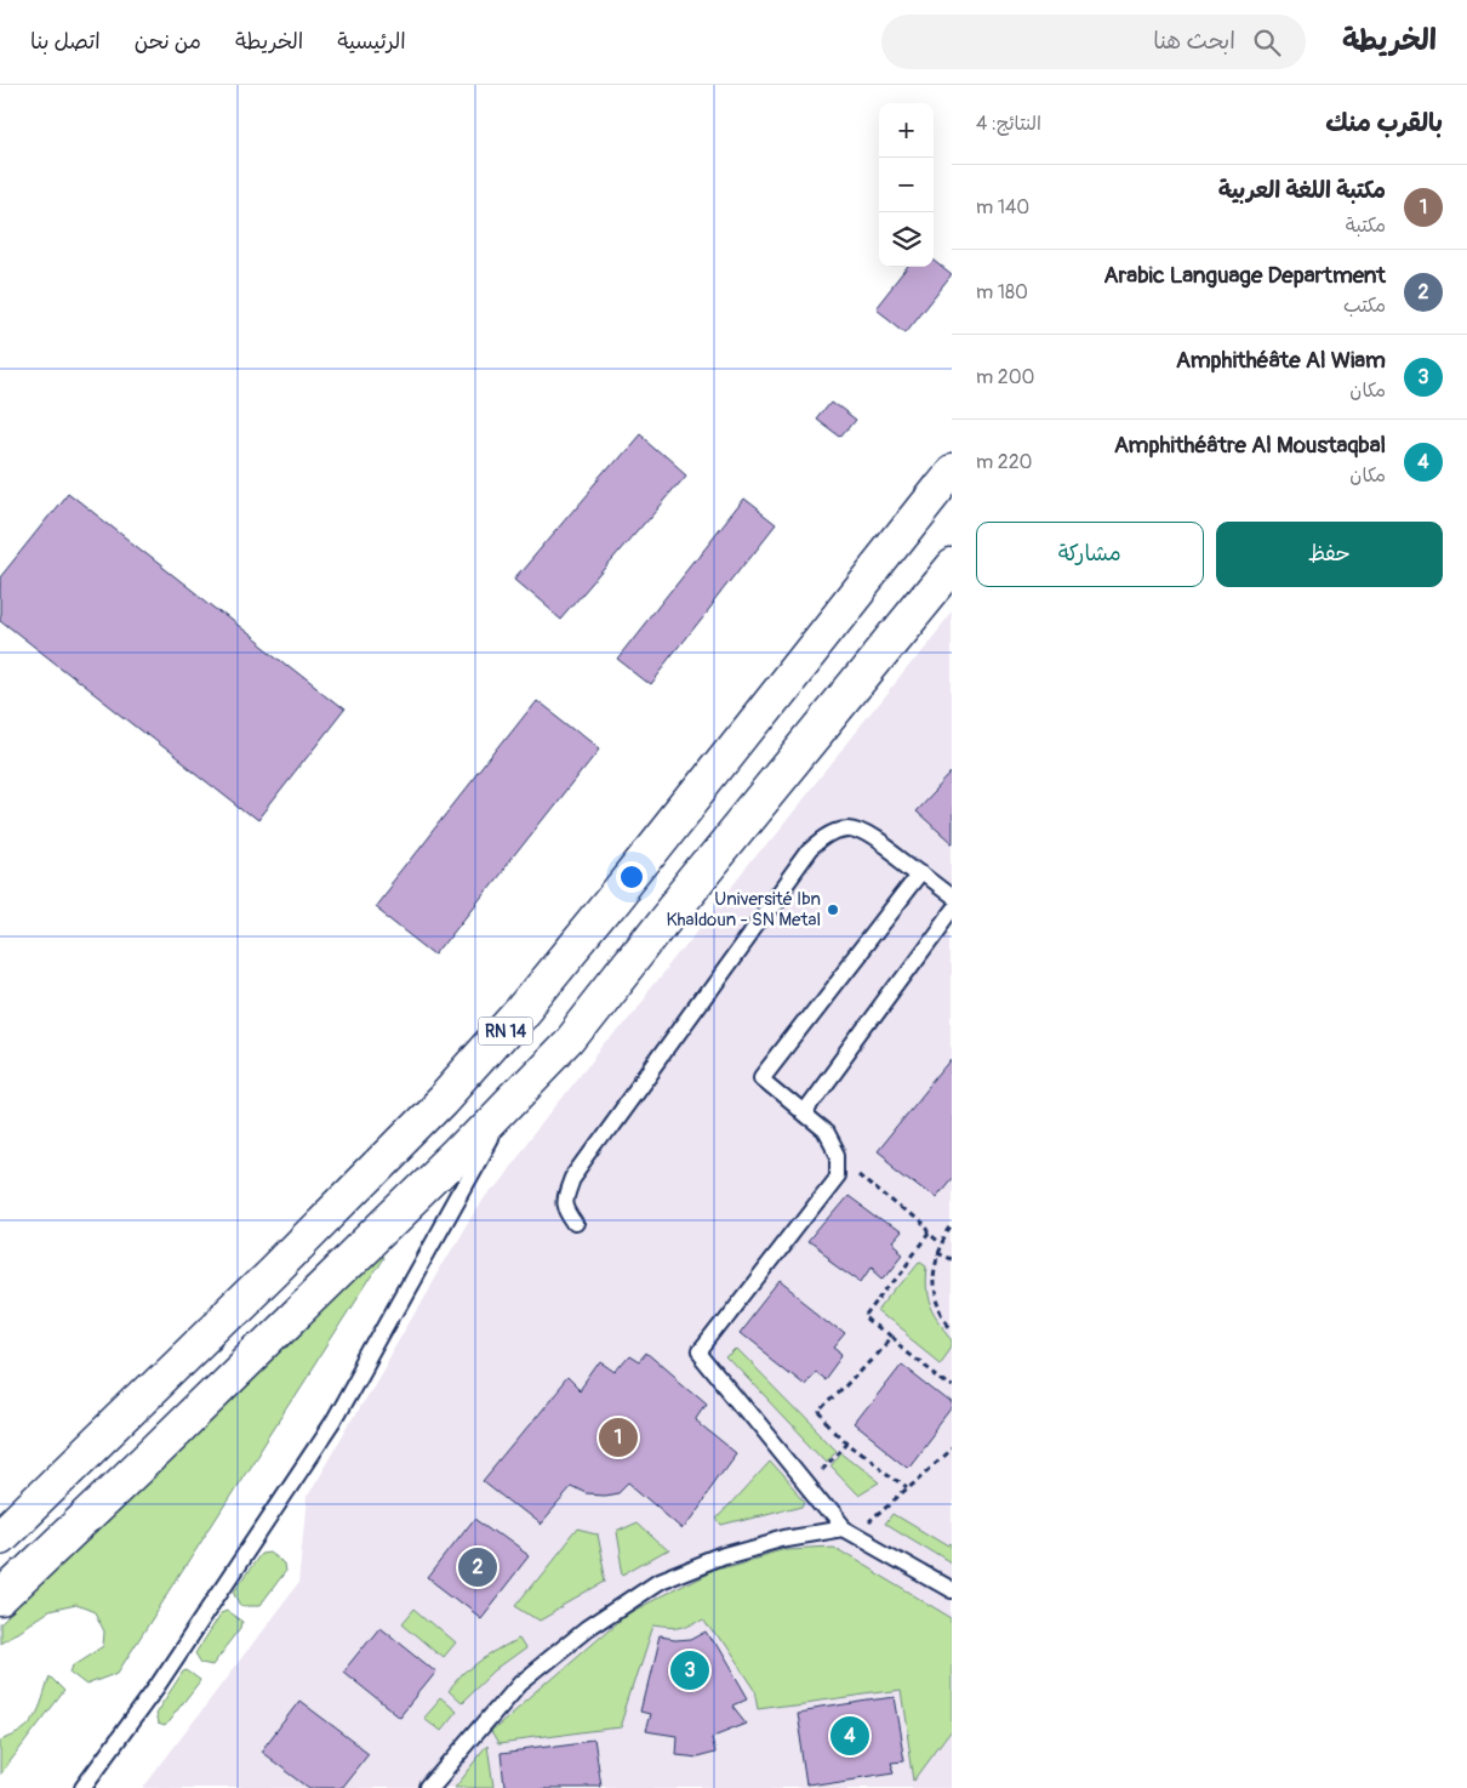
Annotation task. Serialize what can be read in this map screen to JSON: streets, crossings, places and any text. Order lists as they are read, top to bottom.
{
  "streets": {
    "highway": ["RN 14"]
  },
  "places": ["Université Ibn Khaldoun - SN Metal"],
  "page": {
    "header": "الخريطة",
    "search": "ابحث هنا",
    "nav": [
      "الرئيسية",
      "الخريطة",
      "من نحن",
      "اتصل بنا"
    ],
    "heading": ["بالقرب منك", "النتائج: 4"],
    "map_buttons": ["+", "−"],
    "list": [
      {
        "mark": "1",
        "name": "مكتبة اللغة العربية",
        "note": "مكتبة",
        "value": "140 m"
      },
      {
        "mark": "2",
        "name": "Arabic Language Department",
        "note": "مكتب",
        "value": "180 m"
      },
      {
        "mark": "3",
        "name": "Amphithéâte Al Wiam",
        "note": "مكان",
        "value": "200 m"
      },
      {
        "mark": "4",
        "name": "Amphithéâtre Al Moustaqbal",
        "note": "مكان",
        "value": "220 m"
      }
    ],
    "buttons": ["حفظ", "مشاركة"],
    "pins": [
      "1",
      "2",
      "3",
      "4"
    ]
  }
}
